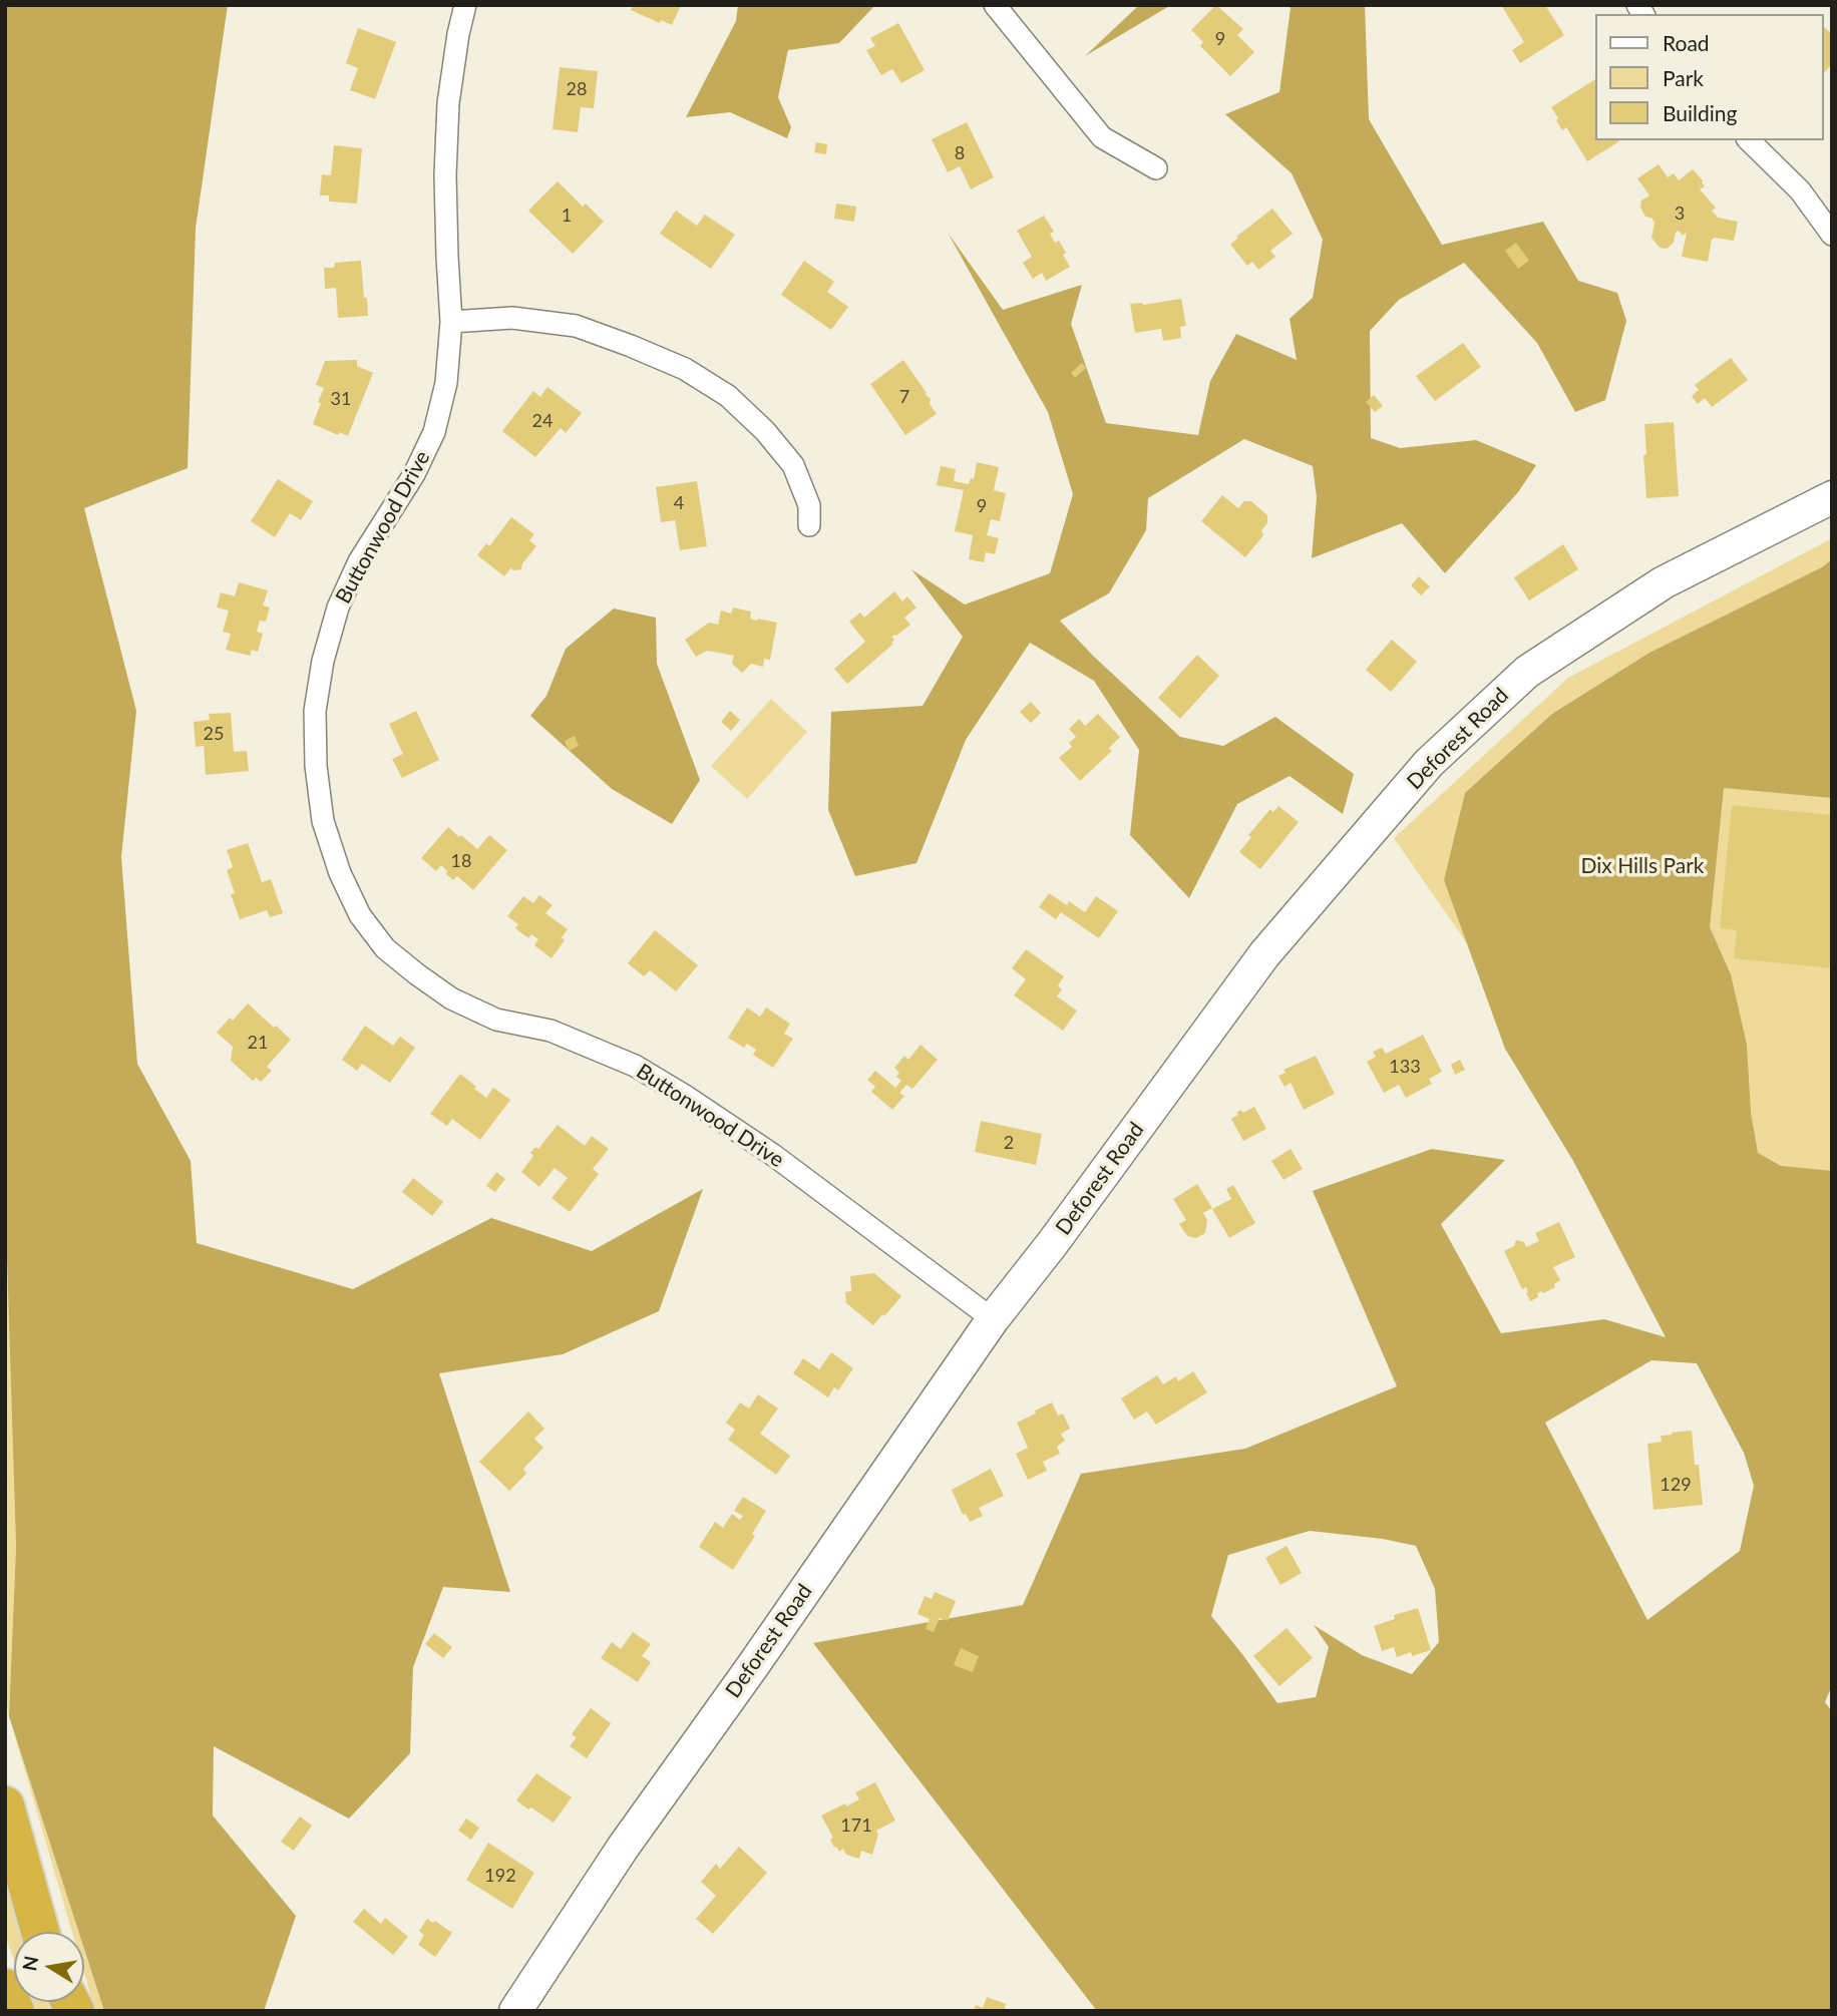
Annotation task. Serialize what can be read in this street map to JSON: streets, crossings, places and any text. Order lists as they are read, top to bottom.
{
  "streets": {
    "street": ["Buttonwood Drive", "Deforest Road"]
  },
  "crossings": [
    ["Buttonwood Drive", "Deforest Road"]
  ],
  "parks": ["Dix Hills Park"],
  "house_numbers": [
    "9",
    "28",
    "8",
    "3",
    "1",
    "7",
    "31",
    "24",
    "4",
    "9",
    "25",
    "18",
    "21",
    "133",
    "2",
    "129",
    "171",
    "192"
  ],
  "legend": ["Road", "Park", "Building"],
  "north": "left"
}
